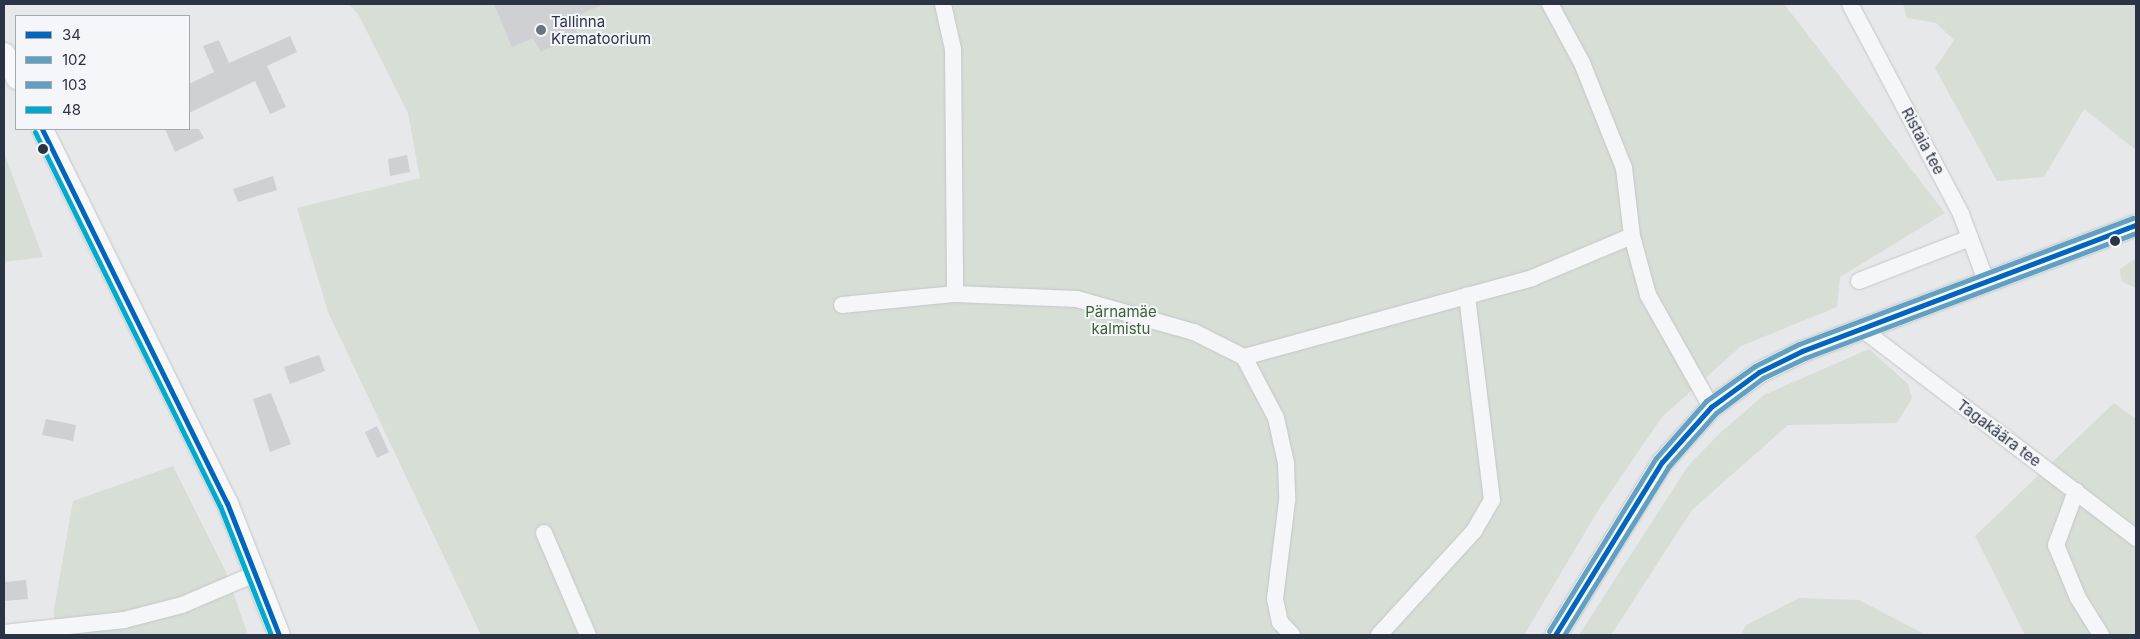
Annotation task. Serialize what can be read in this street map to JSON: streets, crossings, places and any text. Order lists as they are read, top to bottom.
{
  "streets": {
    "street": ["Ristaia tee", "Tagakäära tee"]
  },
  "parks": ["Pärnamäe kalmistu"],
  "places": ["Tallinna Krematoorium"],
  "lines": [
    "transit line 34",
    "transit line 48",
    "transit line 103",
    "transit line 102"
  ],
  "legend": [
    "34",
    "102",
    "103",
    "48"
  ]
}
